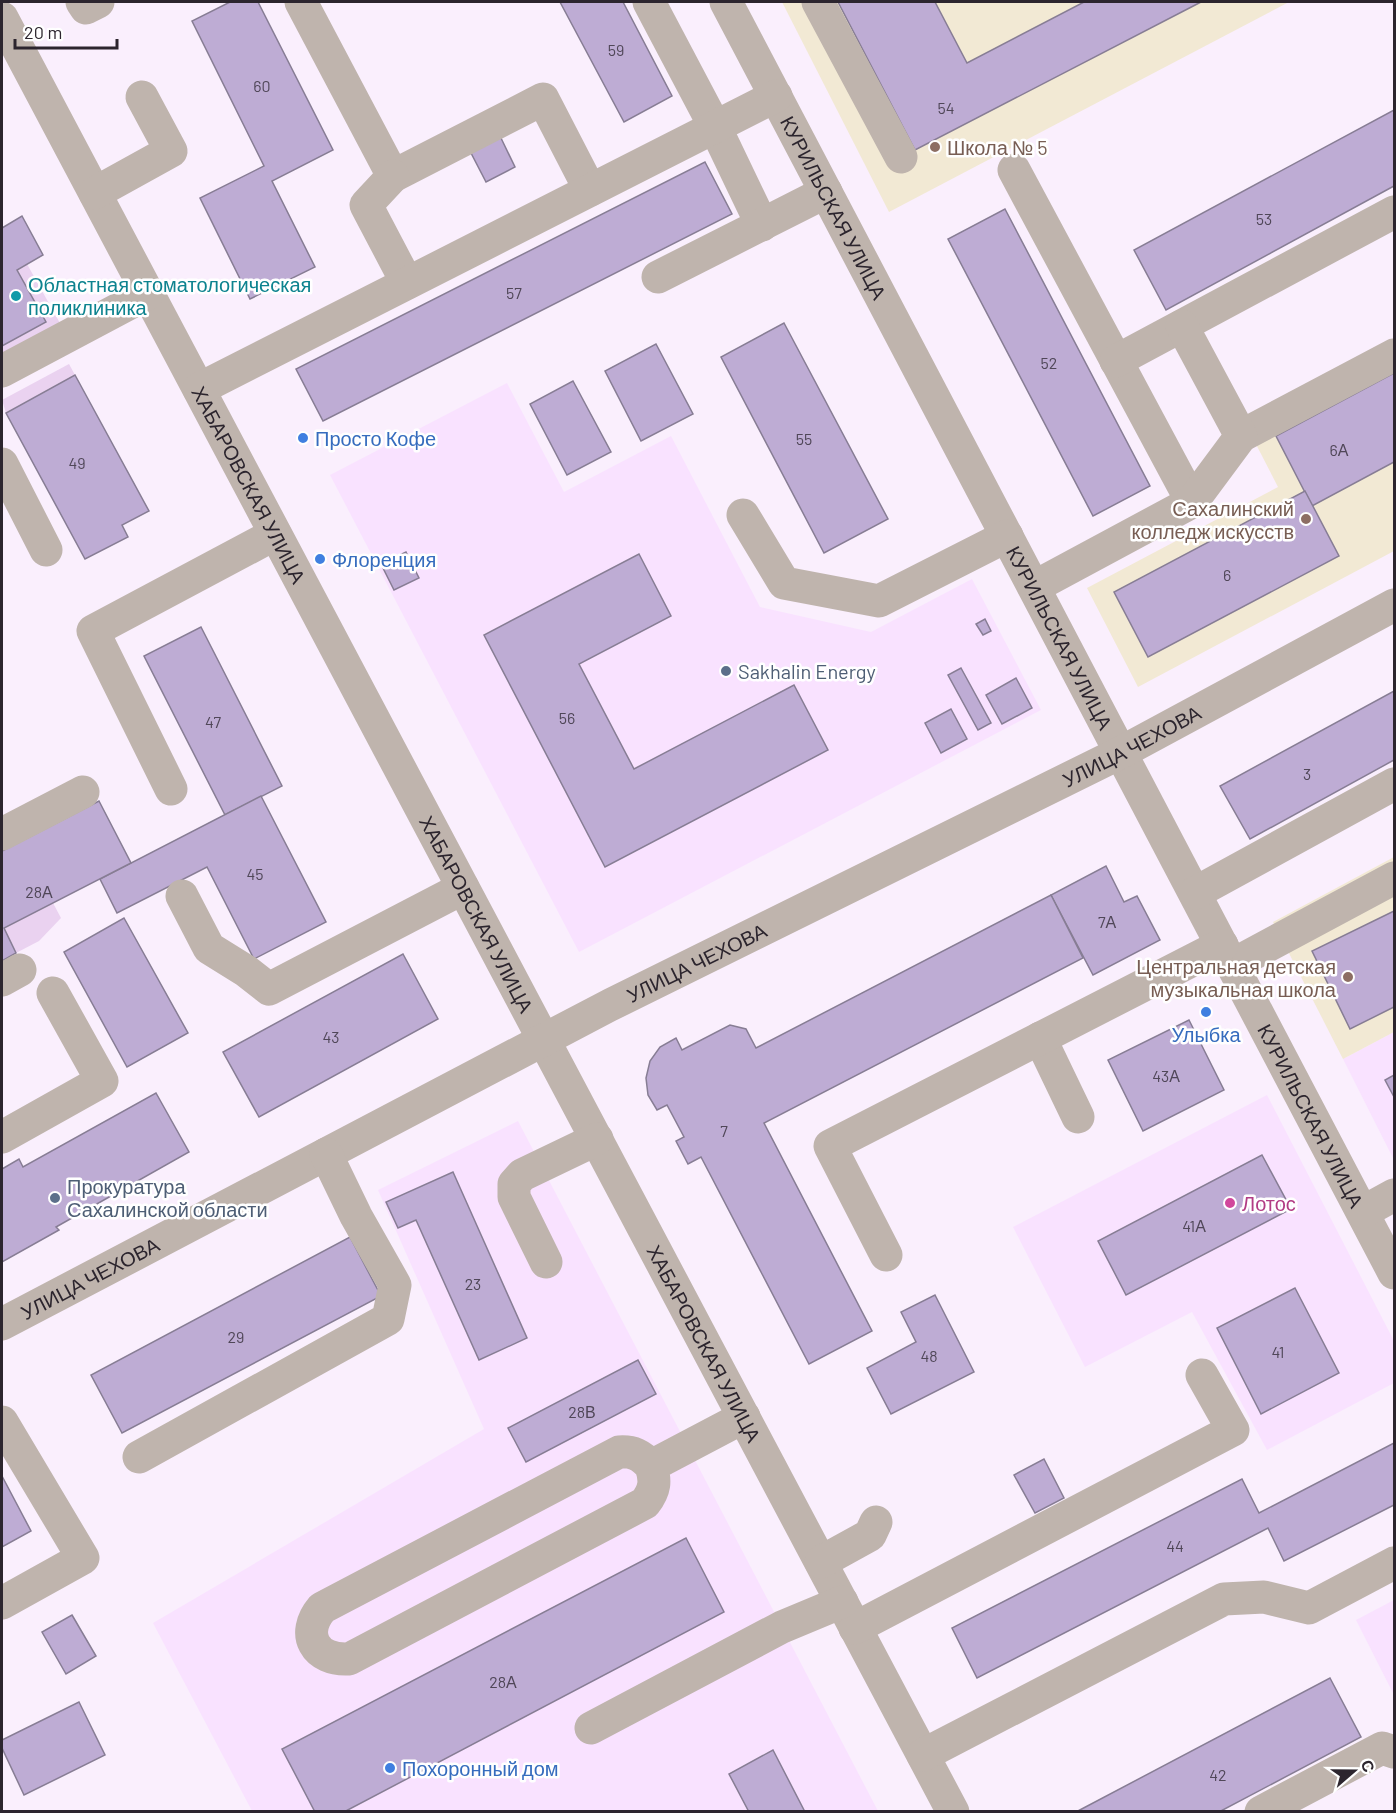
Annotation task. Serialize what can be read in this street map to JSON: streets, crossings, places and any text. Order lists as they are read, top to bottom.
{
  "streets": {
    "street": ["КУРИЛЬСКАЯ УЛИЦА", "ХАБАРОВСКАЯ УЛИЦА", "УЛИЦА ЧЕХОВА"]
  },
  "crossings": [
    ["КУРИЛЬСКАЯ УЛИЦА", "УЛИЦА ЧЕХОВА"],
    ["ХАБАРОВСКАЯ УЛИЦА", "УЛИЦА ЧЕХОВА"]
  ],
  "places": [
    "Школа № 5",
    "Областная стоматологическая поликлиника",
    "Просто Кофе",
    "Сахалинский колледж искусств",
    "Флоренция",
    "Sakhalin Energy",
    "Центральная детская музыкальная школа",
    "Улыбка",
    "Прокуратура Сахалинской области",
    "Лотос",
    "Похоронный дом"
  ],
  "house_numbers": [
    "59",
    "60",
    "54",
    "53",
    "57",
    "52",
    "55",
    "6А",
    "49",
    "6",
    "56",
    "47",
    "3",
    "45",
    "28А",
    "7А",
    "43",
    "43А",
    "7",
    "41А",
    "23",
    "29",
    "41",
    "48",
    "28В",
    "44",
    "28А",
    "42"
  ],
  "scale_bar": "20 m",
  "north": "right"
}
